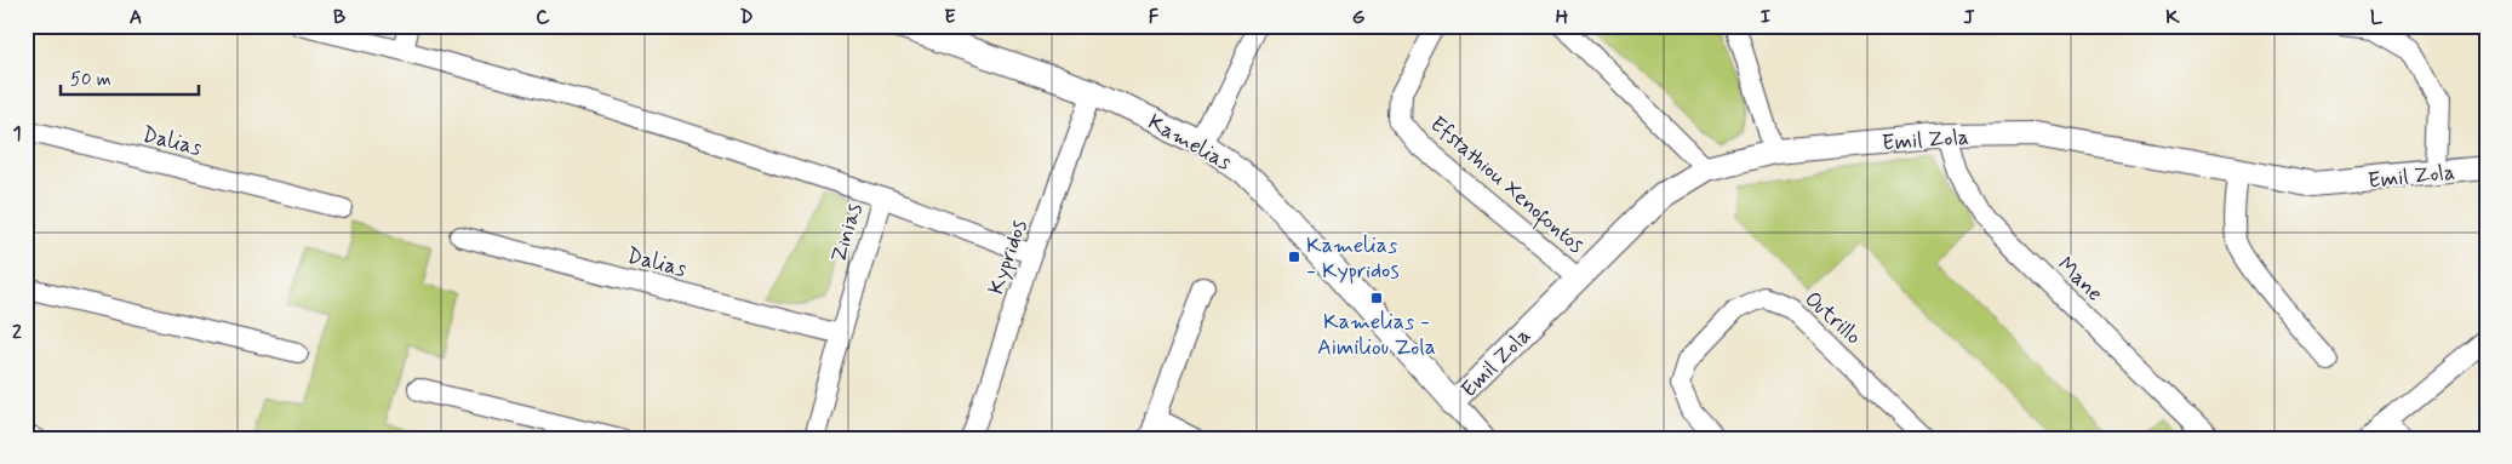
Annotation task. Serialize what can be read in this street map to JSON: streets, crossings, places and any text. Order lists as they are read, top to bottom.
{
  "streets": {
    "street": [
      "Emil Zola",
      "Dalias",
      "Kamelias",
      "Efstathiou Xenofontos",
      "Zinias",
      "Kypridos",
      "Mane",
      "Outrillo"
    ]
  },
  "crossings": [
    ["Emil Zola", "Kamelias"],
    ["Emil Zola", "Efstathiou Xenofontos"],
    ["Emil Zola", "Mane"],
    ["Dalias", "Zinias"],
    ["Kamelias", "Kypridos"],
    ["Zinias", "Kypridos"]
  ],
  "places": {
    "transit": ["Kamelias - Kypridos", "Kamelias - Aimiliou Zola"]
  },
  "scale_bar": "50 m",
  "grid": {
    "columns": [
      "A",
      "B",
      "C",
      "D",
      "E",
      "F",
      "G",
      "H",
      "I",
      "J",
      "K",
      "L"
    ],
    "rows": ["1", "2"]
  }
}
